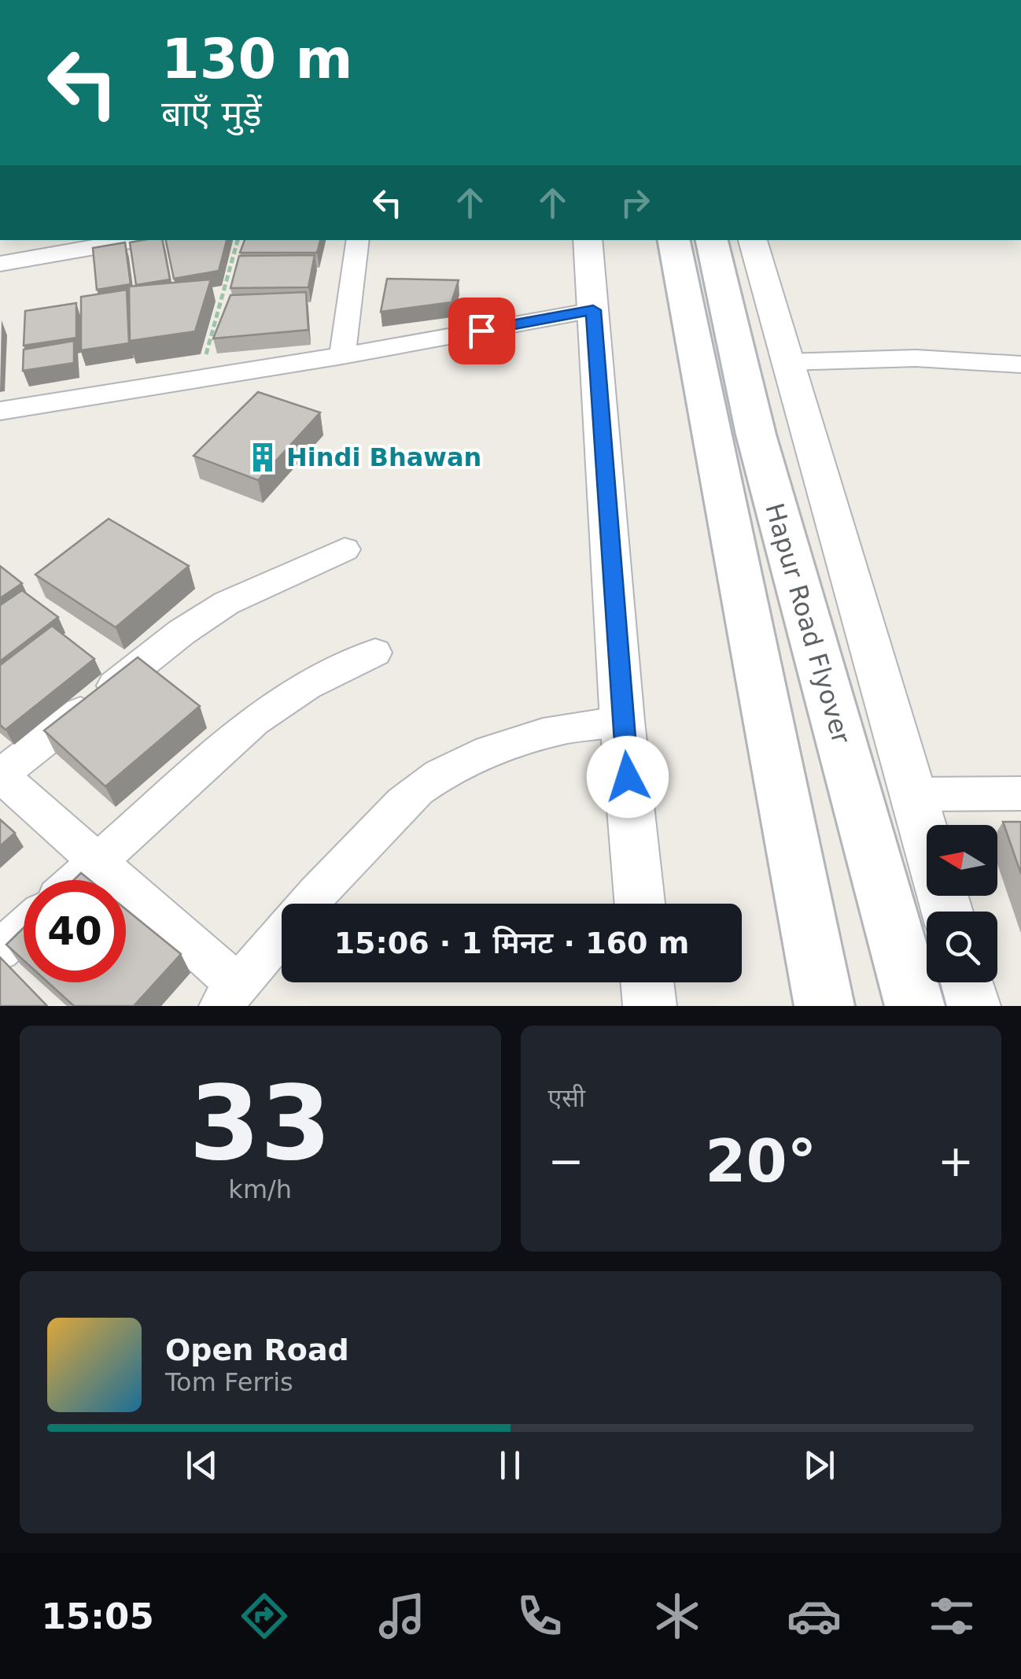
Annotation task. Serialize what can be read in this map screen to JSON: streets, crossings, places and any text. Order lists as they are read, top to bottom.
{
  "streets": {
    "main road": ["Hapur Road Flyover"]
  },
  "places": {
    "building": ["Hindi Bhawan"]
  },
  "north": "left",
  "page": {
    "turn": ["130 m", "बाएँ मुड़ें"],
    "limit": "40",
    "trip": "15:06 · 1 मिनट · 160 m",
    "tile": [
      ["33", "km/h"],
      "एसी"
    ],
    "heat": ["−", "20°", "+"],
    "song": ["Open Road", "Tom Ferris"],
    "tabs": "15:05"
  }
}
